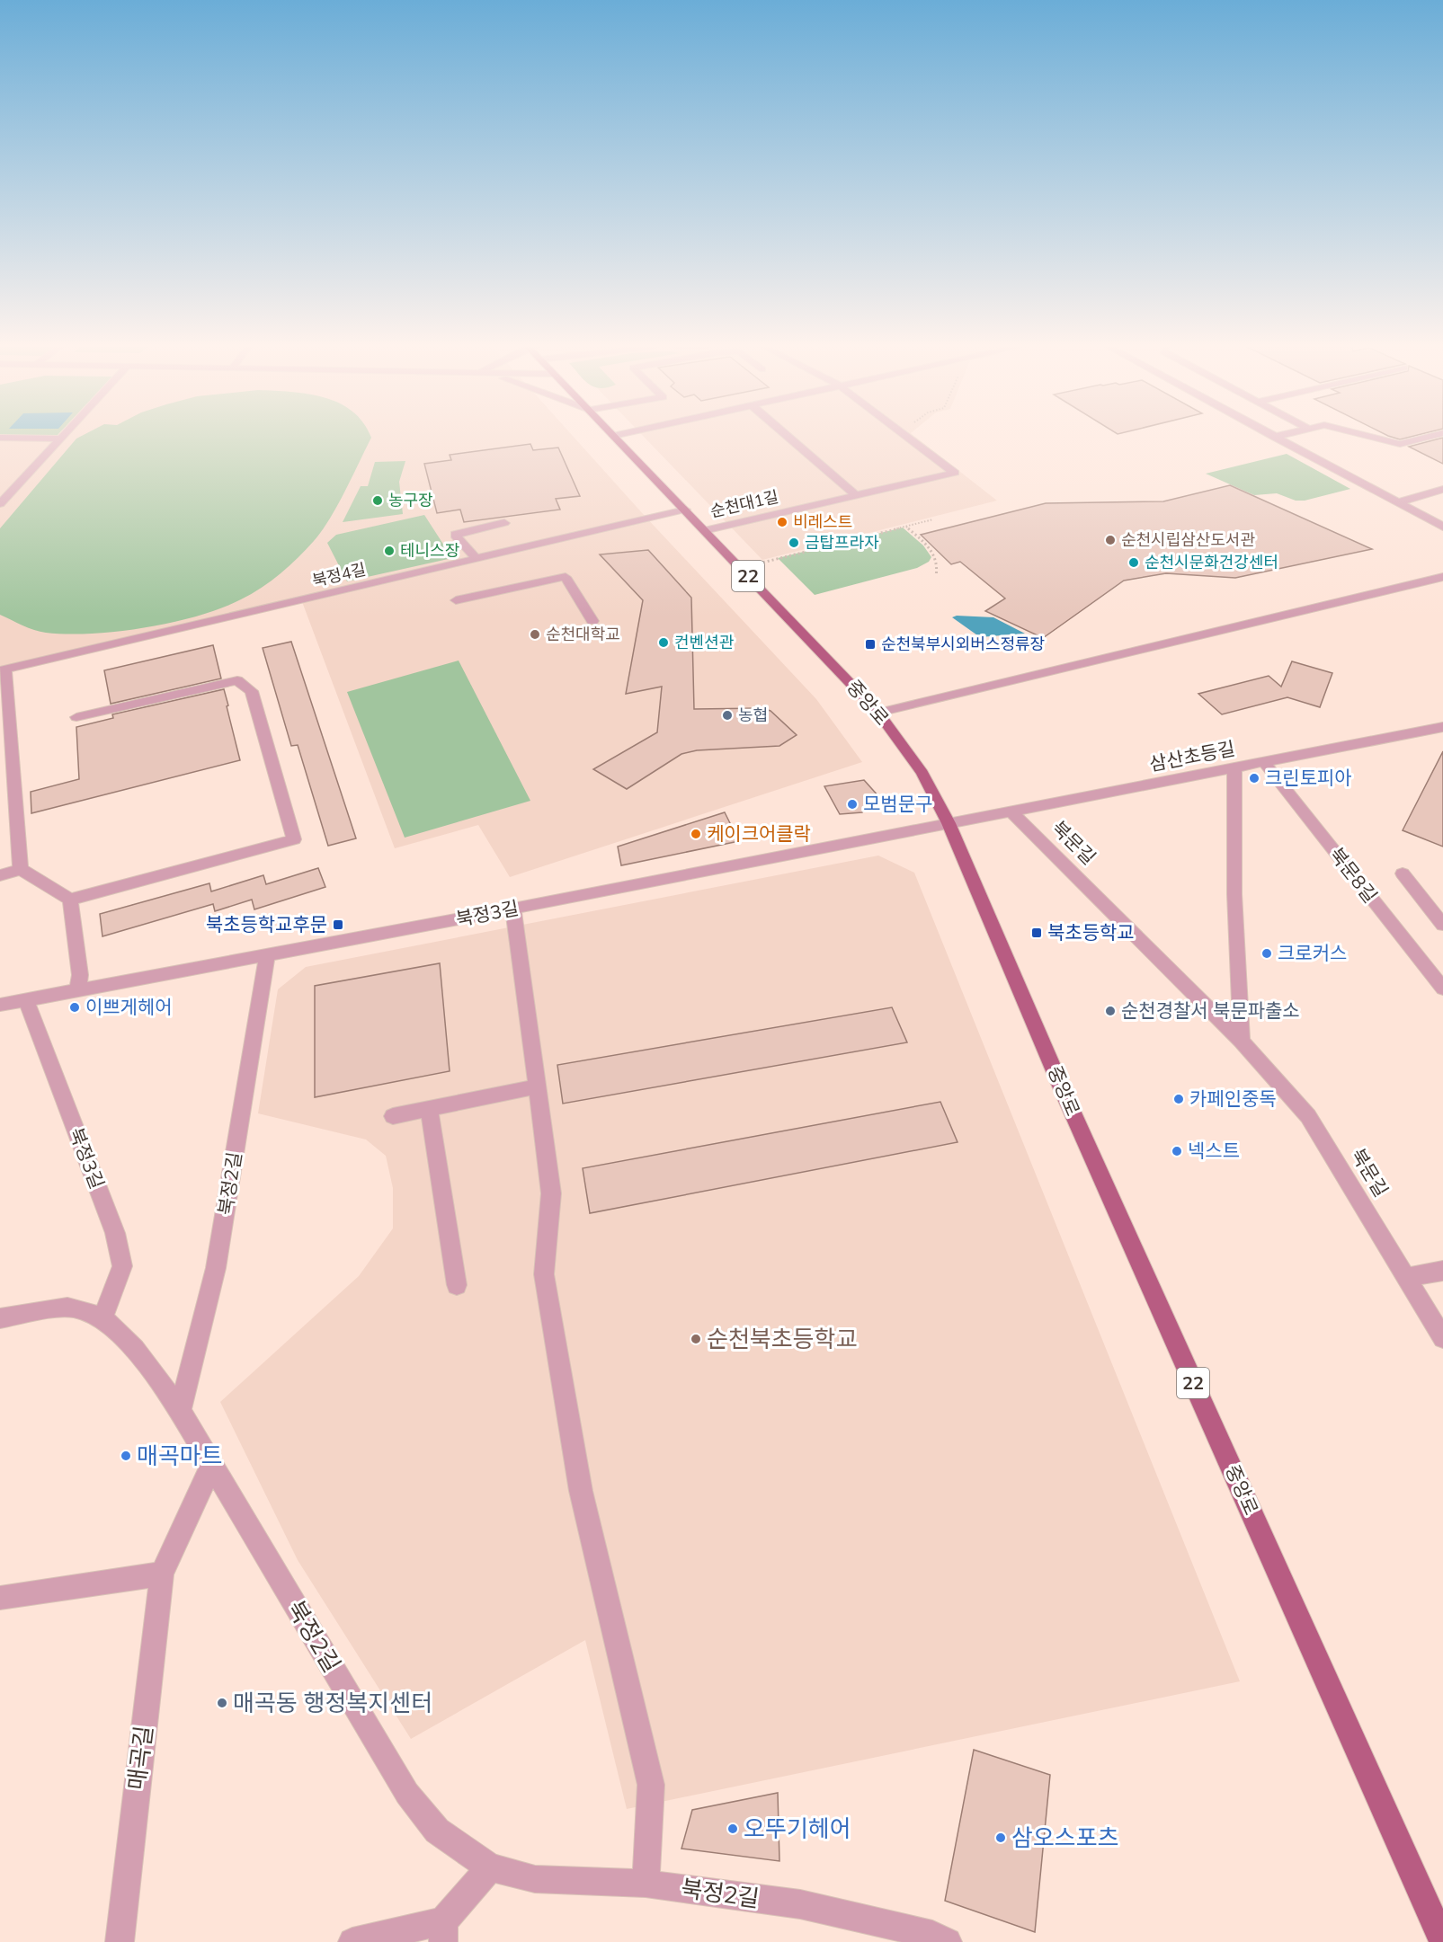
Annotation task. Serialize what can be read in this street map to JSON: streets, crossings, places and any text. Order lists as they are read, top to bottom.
{
  "streets": {
    "main road": ["22", "중앙로"],
    "street": [
      "순천대1길",
      "북정4길",
      "삼산초등길",
      "북문길",
      "북문8길",
      "북정3길",
      "북정2길",
      "매곡길"
    ]
  },
  "crossings": [
    ["순천대1길", "중앙로"],
    ["북정4길", "중앙로"],
    ["중앙로", "삼산초등길"],
    ["중앙로", "북정3길"],
    ["삼산초등길", "북문길"],
    ["삼산초등길", "북문8길"],
    ["삼산초등길", "북정3길"],
    ["북정3길", "북정2길"],
    ["북정2길", "매곡길"]
  ],
  "places": {
    "other": [
      "농구장",
      "비레스트",
      "순천시립삼산도서관",
      "금탑프라자",
      "테니스장",
      "순천시문화건강센터",
      "순천대학교",
      "컨벤션관",
      "농협",
      "크린토피아",
      "모범문구",
      "케이크어클락",
      "크로커스",
      "이쁘게헤어",
      "순천경찰서 북문파출소",
      "카페인중독",
      "넥스트",
      "순천북초등학교",
      "매곡마트",
      "매곡동 행정복지센터",
      "오뚜기헤어",
      "삼오스포츠"
    ],
    "transit": ["순천북부시외버스정류장", "북초등학교후문", "북초등학교"]
  }
}
